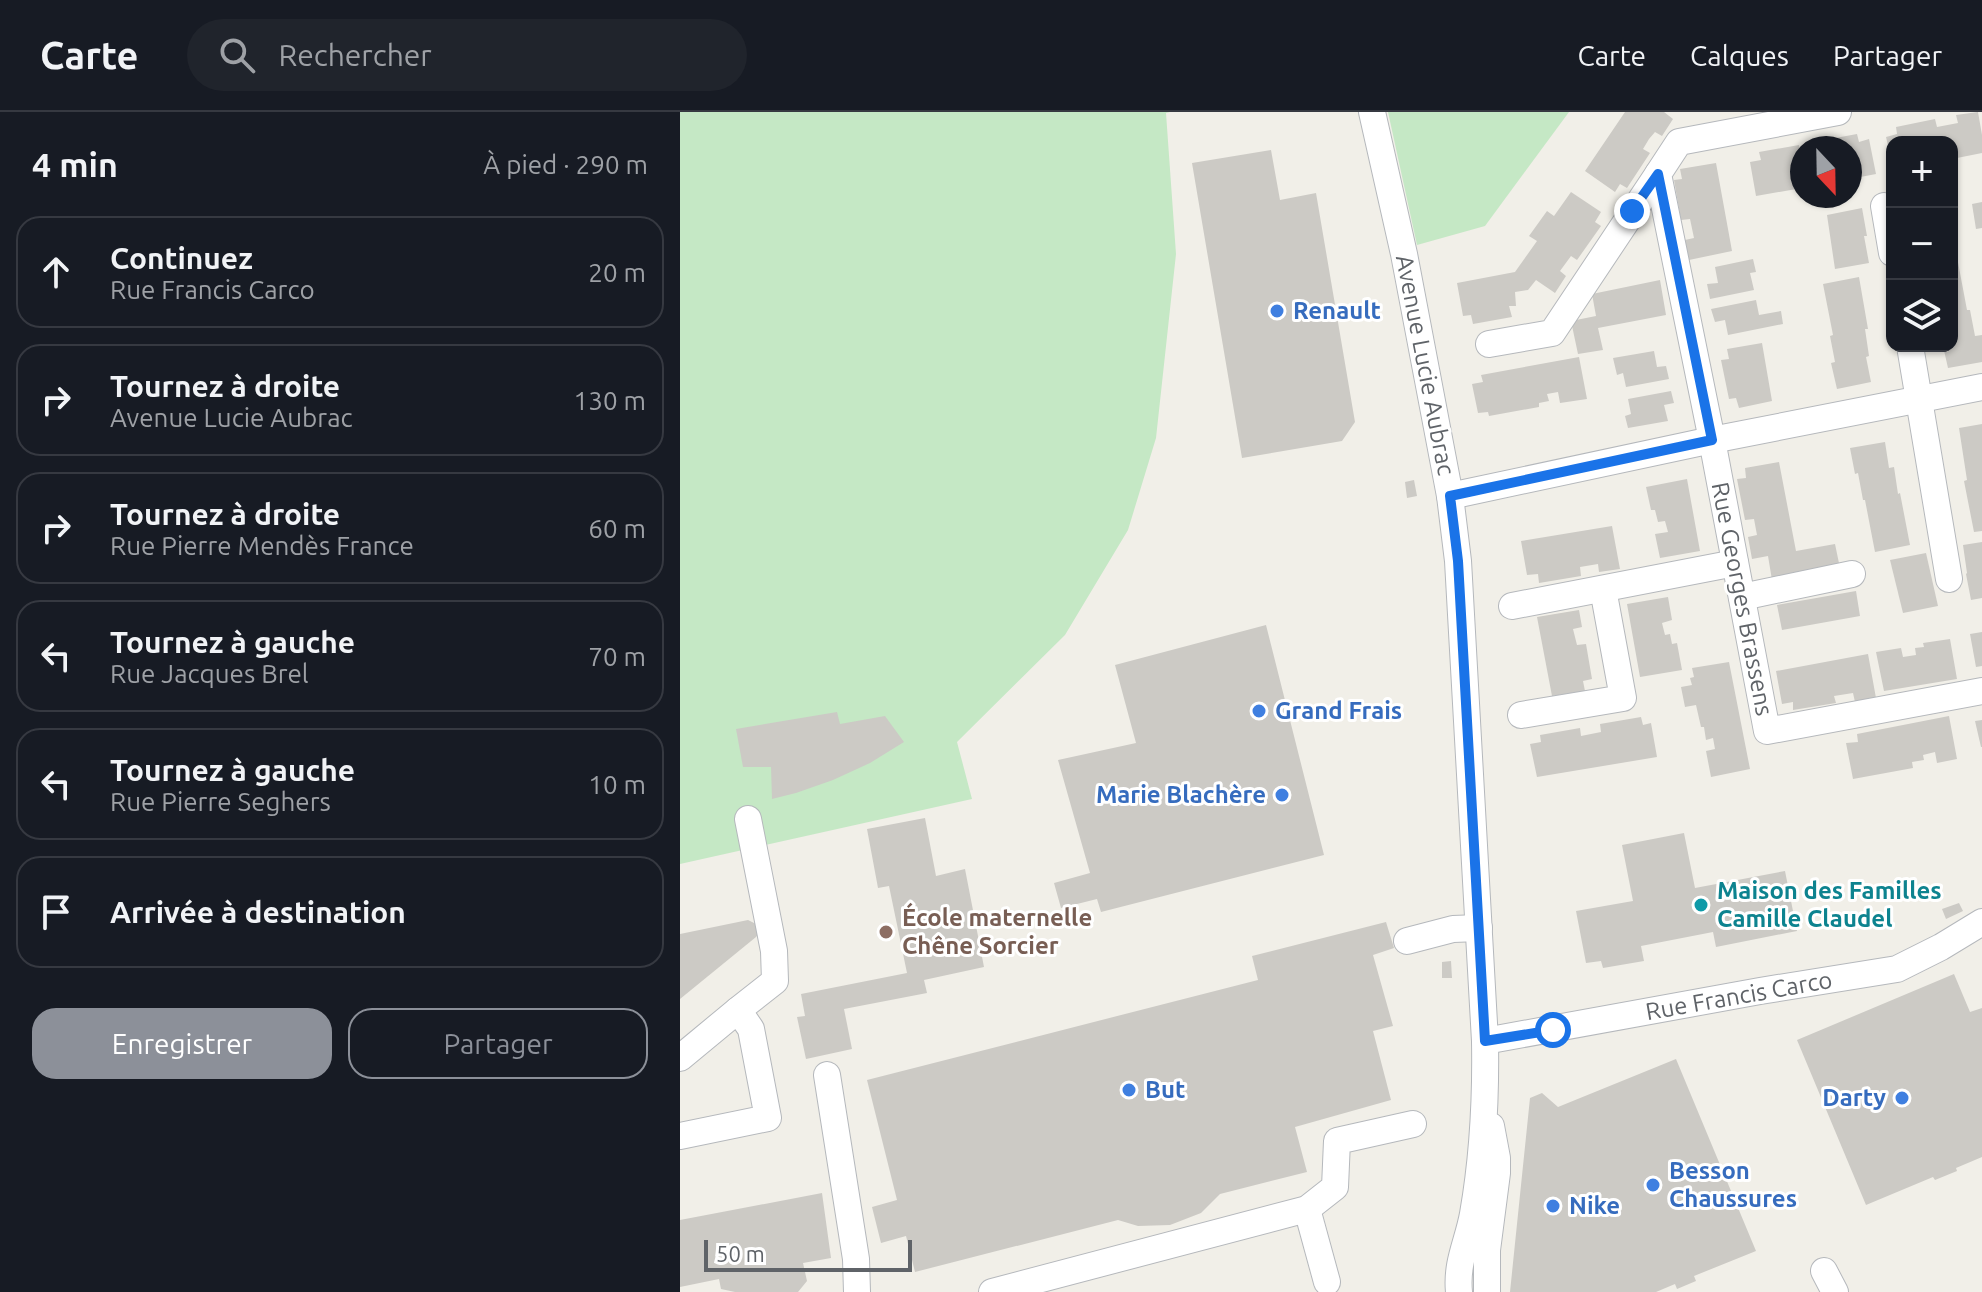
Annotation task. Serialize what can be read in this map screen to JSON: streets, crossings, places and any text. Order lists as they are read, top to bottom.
{
  "streets": {
    "street": ["Avenue Lucie Aubrac", "Rue Georges Brassens", "Rue Francis Carco"]
  },
  "crossings": [
    ["Avenue Lucie Aubrac", "Rue Francis Carco"]
  ],
  "places": [
    "Renault",
    "Grand Frais",
    "Marie Blachère",
    "Maison des Familles Camille Claudel",
    "École maternelle Chêne Sorcier",
    "But",
    "Darty",
    "Besson Chaussures",
    "Nike"
  ],
  "scale_bar": "50 m",
  "north": "bottom",
  "page": {
    "header": "Carte",
    "search": "Rechercher",
    "nav": ["Carte", "Calques", "Partager"],
    "heading": ["4 min", "À pied · 290 m"],
    "map_buttons": ["+", "−"],
    "list": [
      ["Continuez", "Rue Francis Carco", "20 m"],
      ["Tournez à droite", "Avenue Lucie Aubrac", "130 m"],
      ["Tournez à droite", "Rue Pierre Mendès France", "60 m"],
      ["Tournez à gauche", "Rue Jacques Brel", "70 m"],
      ["Tournez à gauche", "Rue Pierre Seghers", "10 m"],
      "Arrivée à destination"
    ],
    "buttons": ["Enregistrer", "Partager"],
    "scale": "50 m"
  }
}
